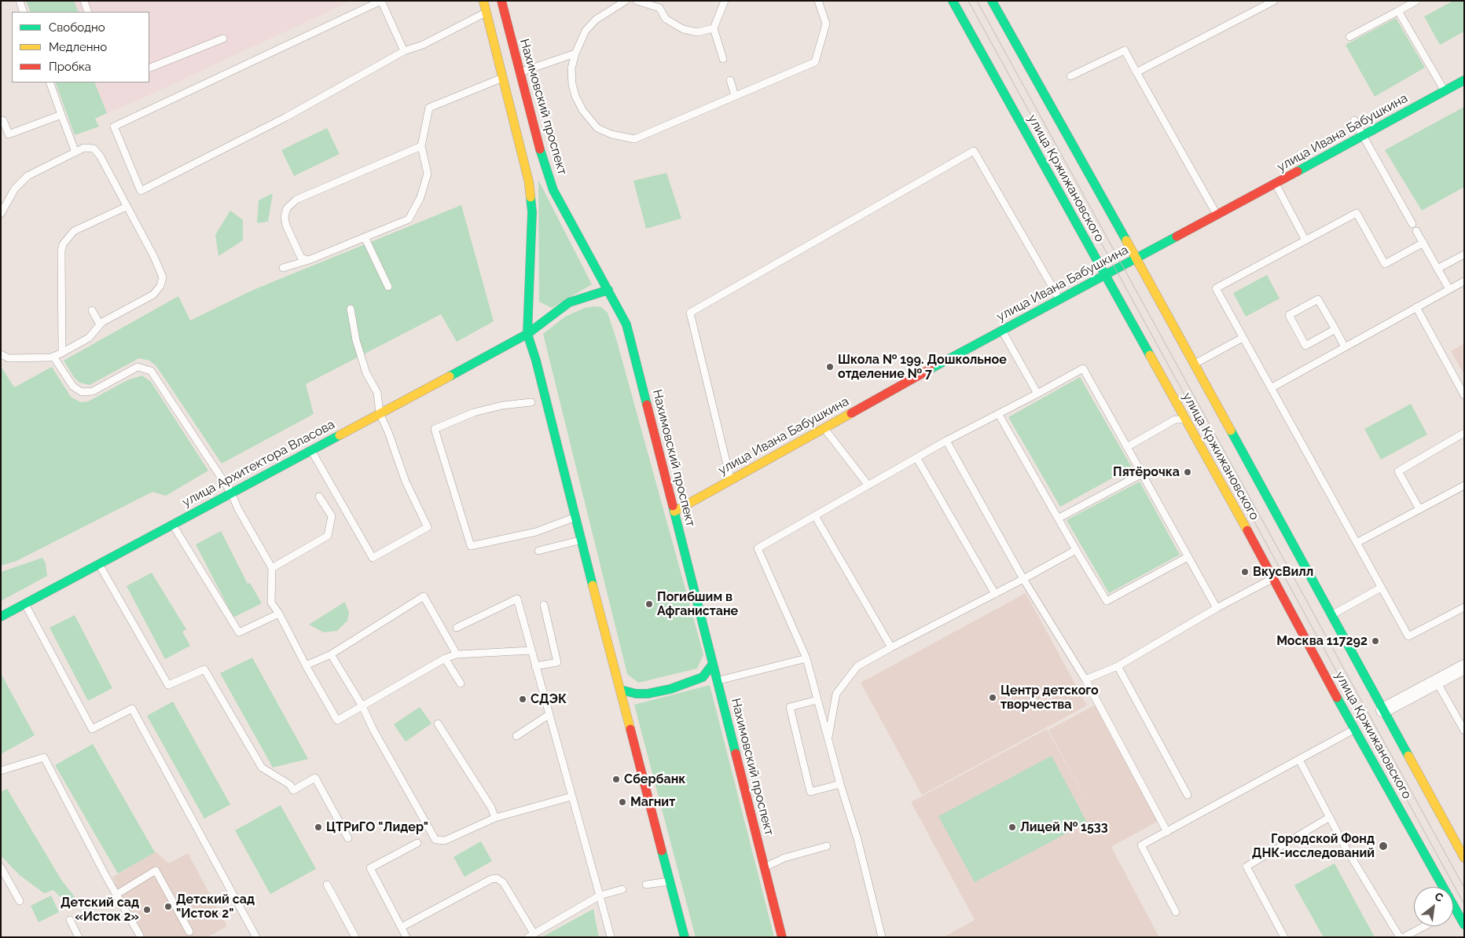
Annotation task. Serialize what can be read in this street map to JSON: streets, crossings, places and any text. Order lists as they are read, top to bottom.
{
  "streets": {
    "street": [
      "Нахимовский проспект",
      "улица Ивана Бабушкина",
      "улица Кржижановского",
      "улица Архитектора Власова"
    ]
  },
  "crossings": [
    ["Нахимовский проспект", "улица Ивана Бабушкина"],
    ["Нахимовский проспект", "улица Архитектора Власова"],
    ["улица Ивана Бабушкина", "улица Кржижановского"]
  ],
  "places": [
    "Школа № 199. Дошкольное отделение № 7",
    "Пятёрочка",
    "ВкусВилл",
    "Погибшим в Афганистане",
    "Москва 117292",
    "Центр детского творчества",
    "СДЭК",
    "Сбербанк",
    "Магнит",
    "ЦТРиГО \"Лидер\"",
    "Лицей № 1533",
    "Городской Фонд ДНК-исследований",
    "Детский сад \"Исток 2\"",
    "Детский сад «Исток 2»"
  ],
  "legend": ["Свободно", "Медленно", "Пробка"],
  "north": "top right"
}
